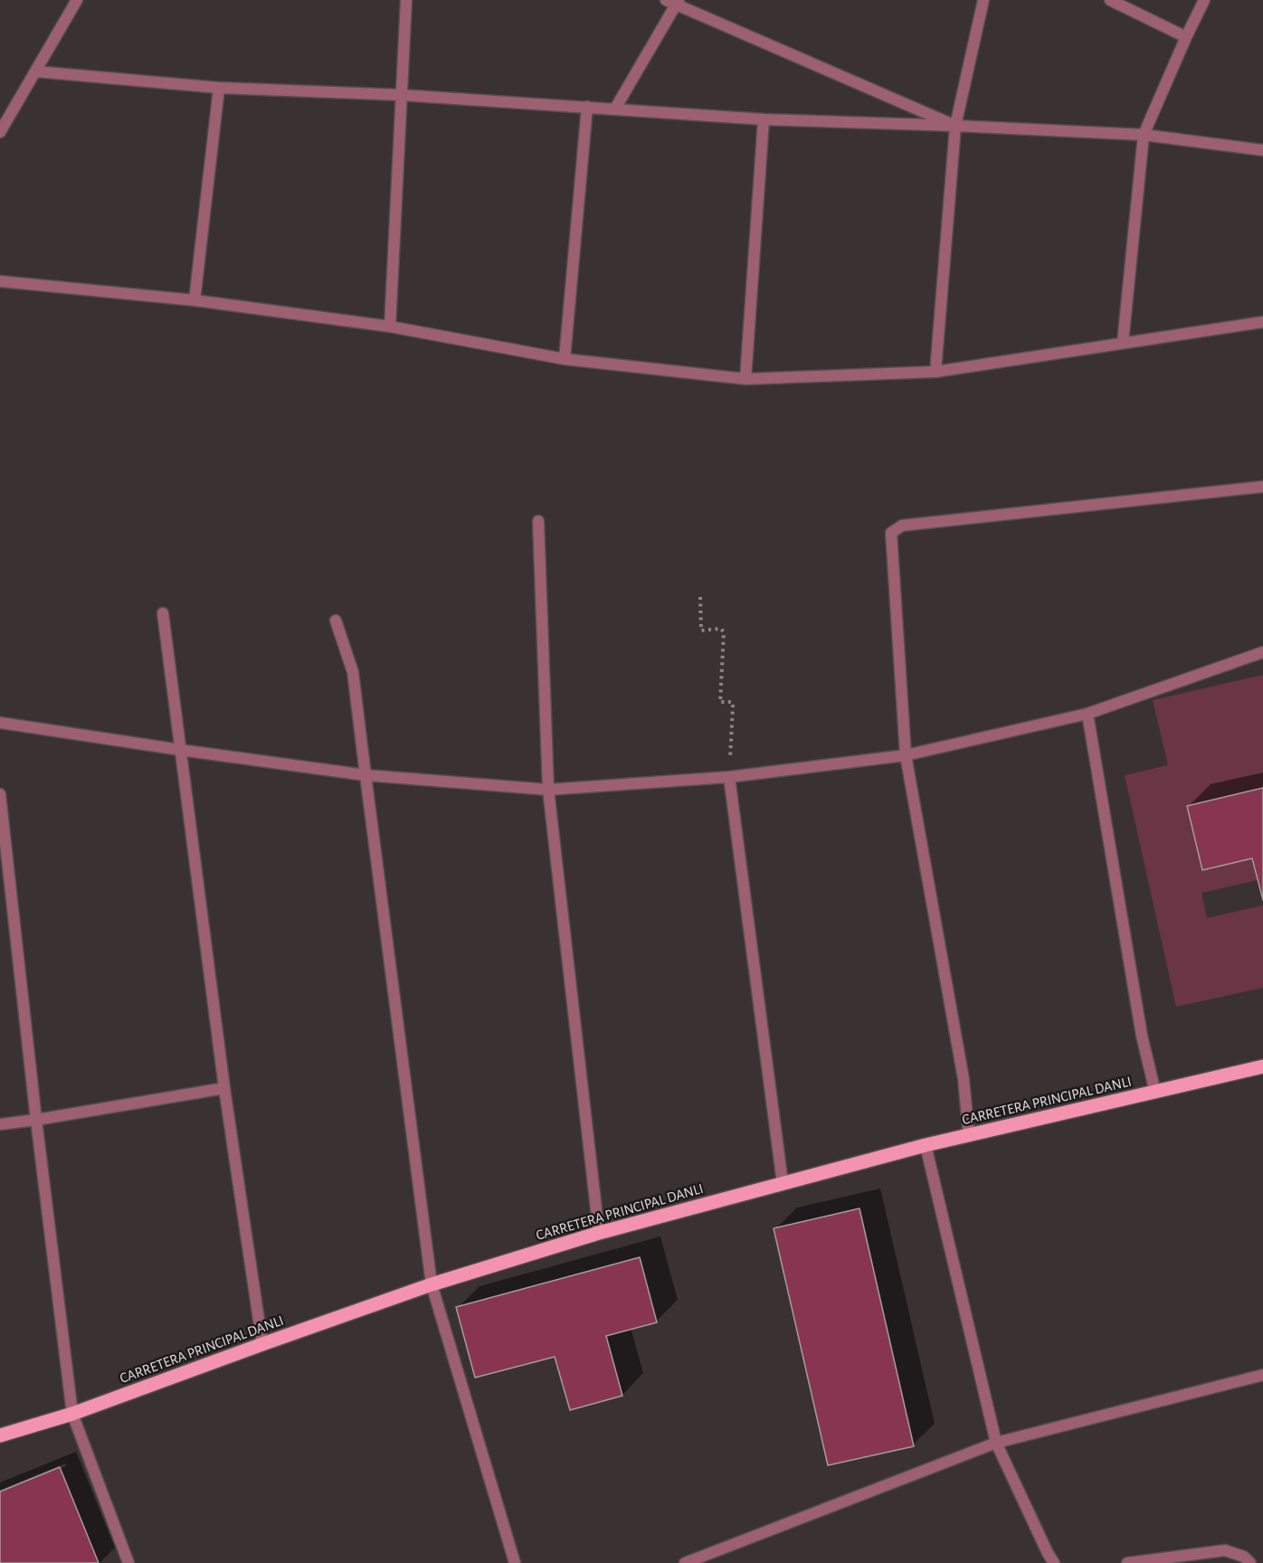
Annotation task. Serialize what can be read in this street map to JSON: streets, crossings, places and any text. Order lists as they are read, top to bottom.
{
  "streets": {
    "main road": ["CARRETERA PRINCIPAL DANLI"]
  }
}
